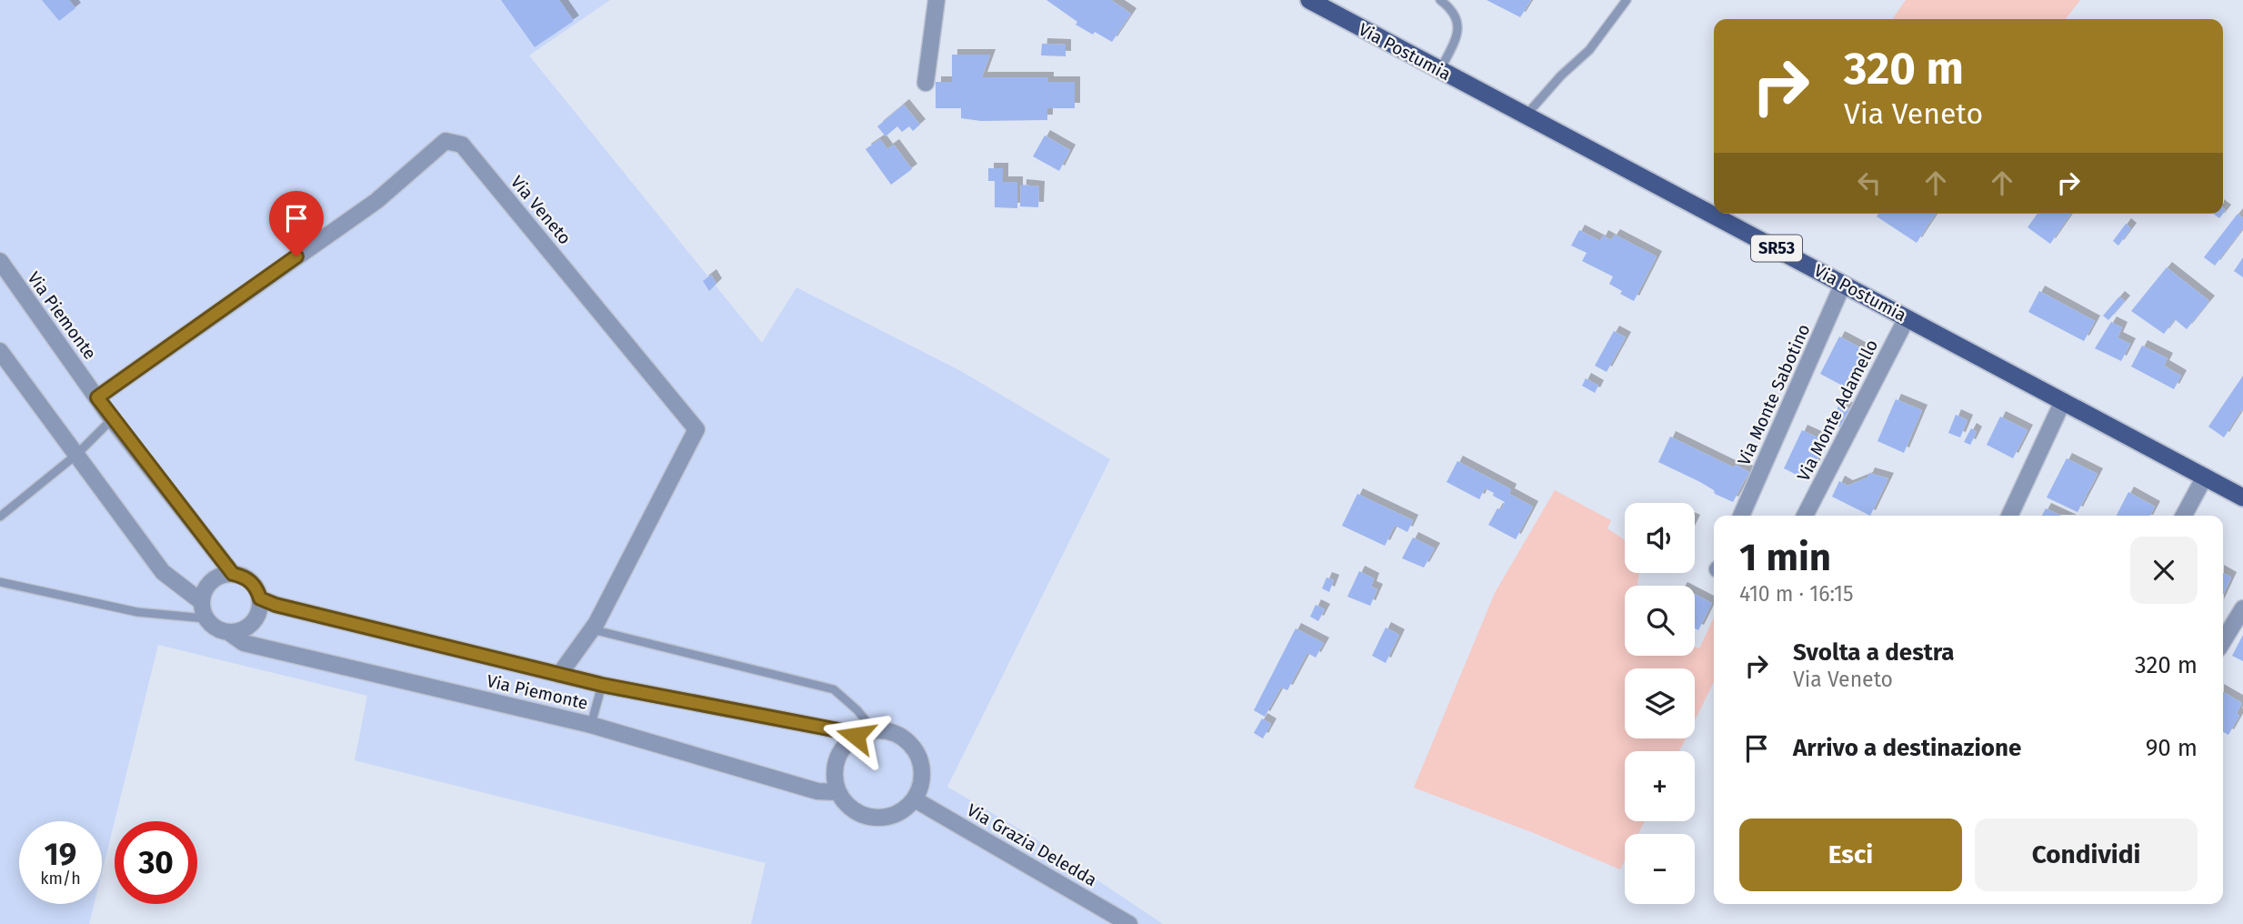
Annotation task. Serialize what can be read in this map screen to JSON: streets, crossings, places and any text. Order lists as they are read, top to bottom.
{
  "streets": {
    "main road": ["Via Postumia", "SR53"],
    "street": [
      "Via Veneto",
      "Via Piemonte",
      "Via Monte Sabotino",
      "Via Monte Adamello",
      "Via Grazia Deledda"
    ]
  },
  "crossings": [
    ["Via Postumia", "Via Monte Sabotino"],
    ["Via Postumia", "Via Monte Adamello"],
    ["Via Veneto", "Via Piemonte"],
    ["Via Piemonte", "Via Grazia Deledda"]
  ],
  "page": {
    "turn": ["320 m", "Via Veneto"],
    "map_buttons": ["+", "−"],
    "heading": ["1 min", "410 m · 16:15"],
    "list": [
      {
        "name": "Svolta a destra",
        "note": "Via Veneto",
        "value": "320 m"
      },
      {
        "name": "Arrivo a destinazione",
        "value": "90 m"
      }
    ],
    "buttons": ["Esci", "Condividi"],
    "speed": "19 km/h",
    "limit": "30"
  }
}
